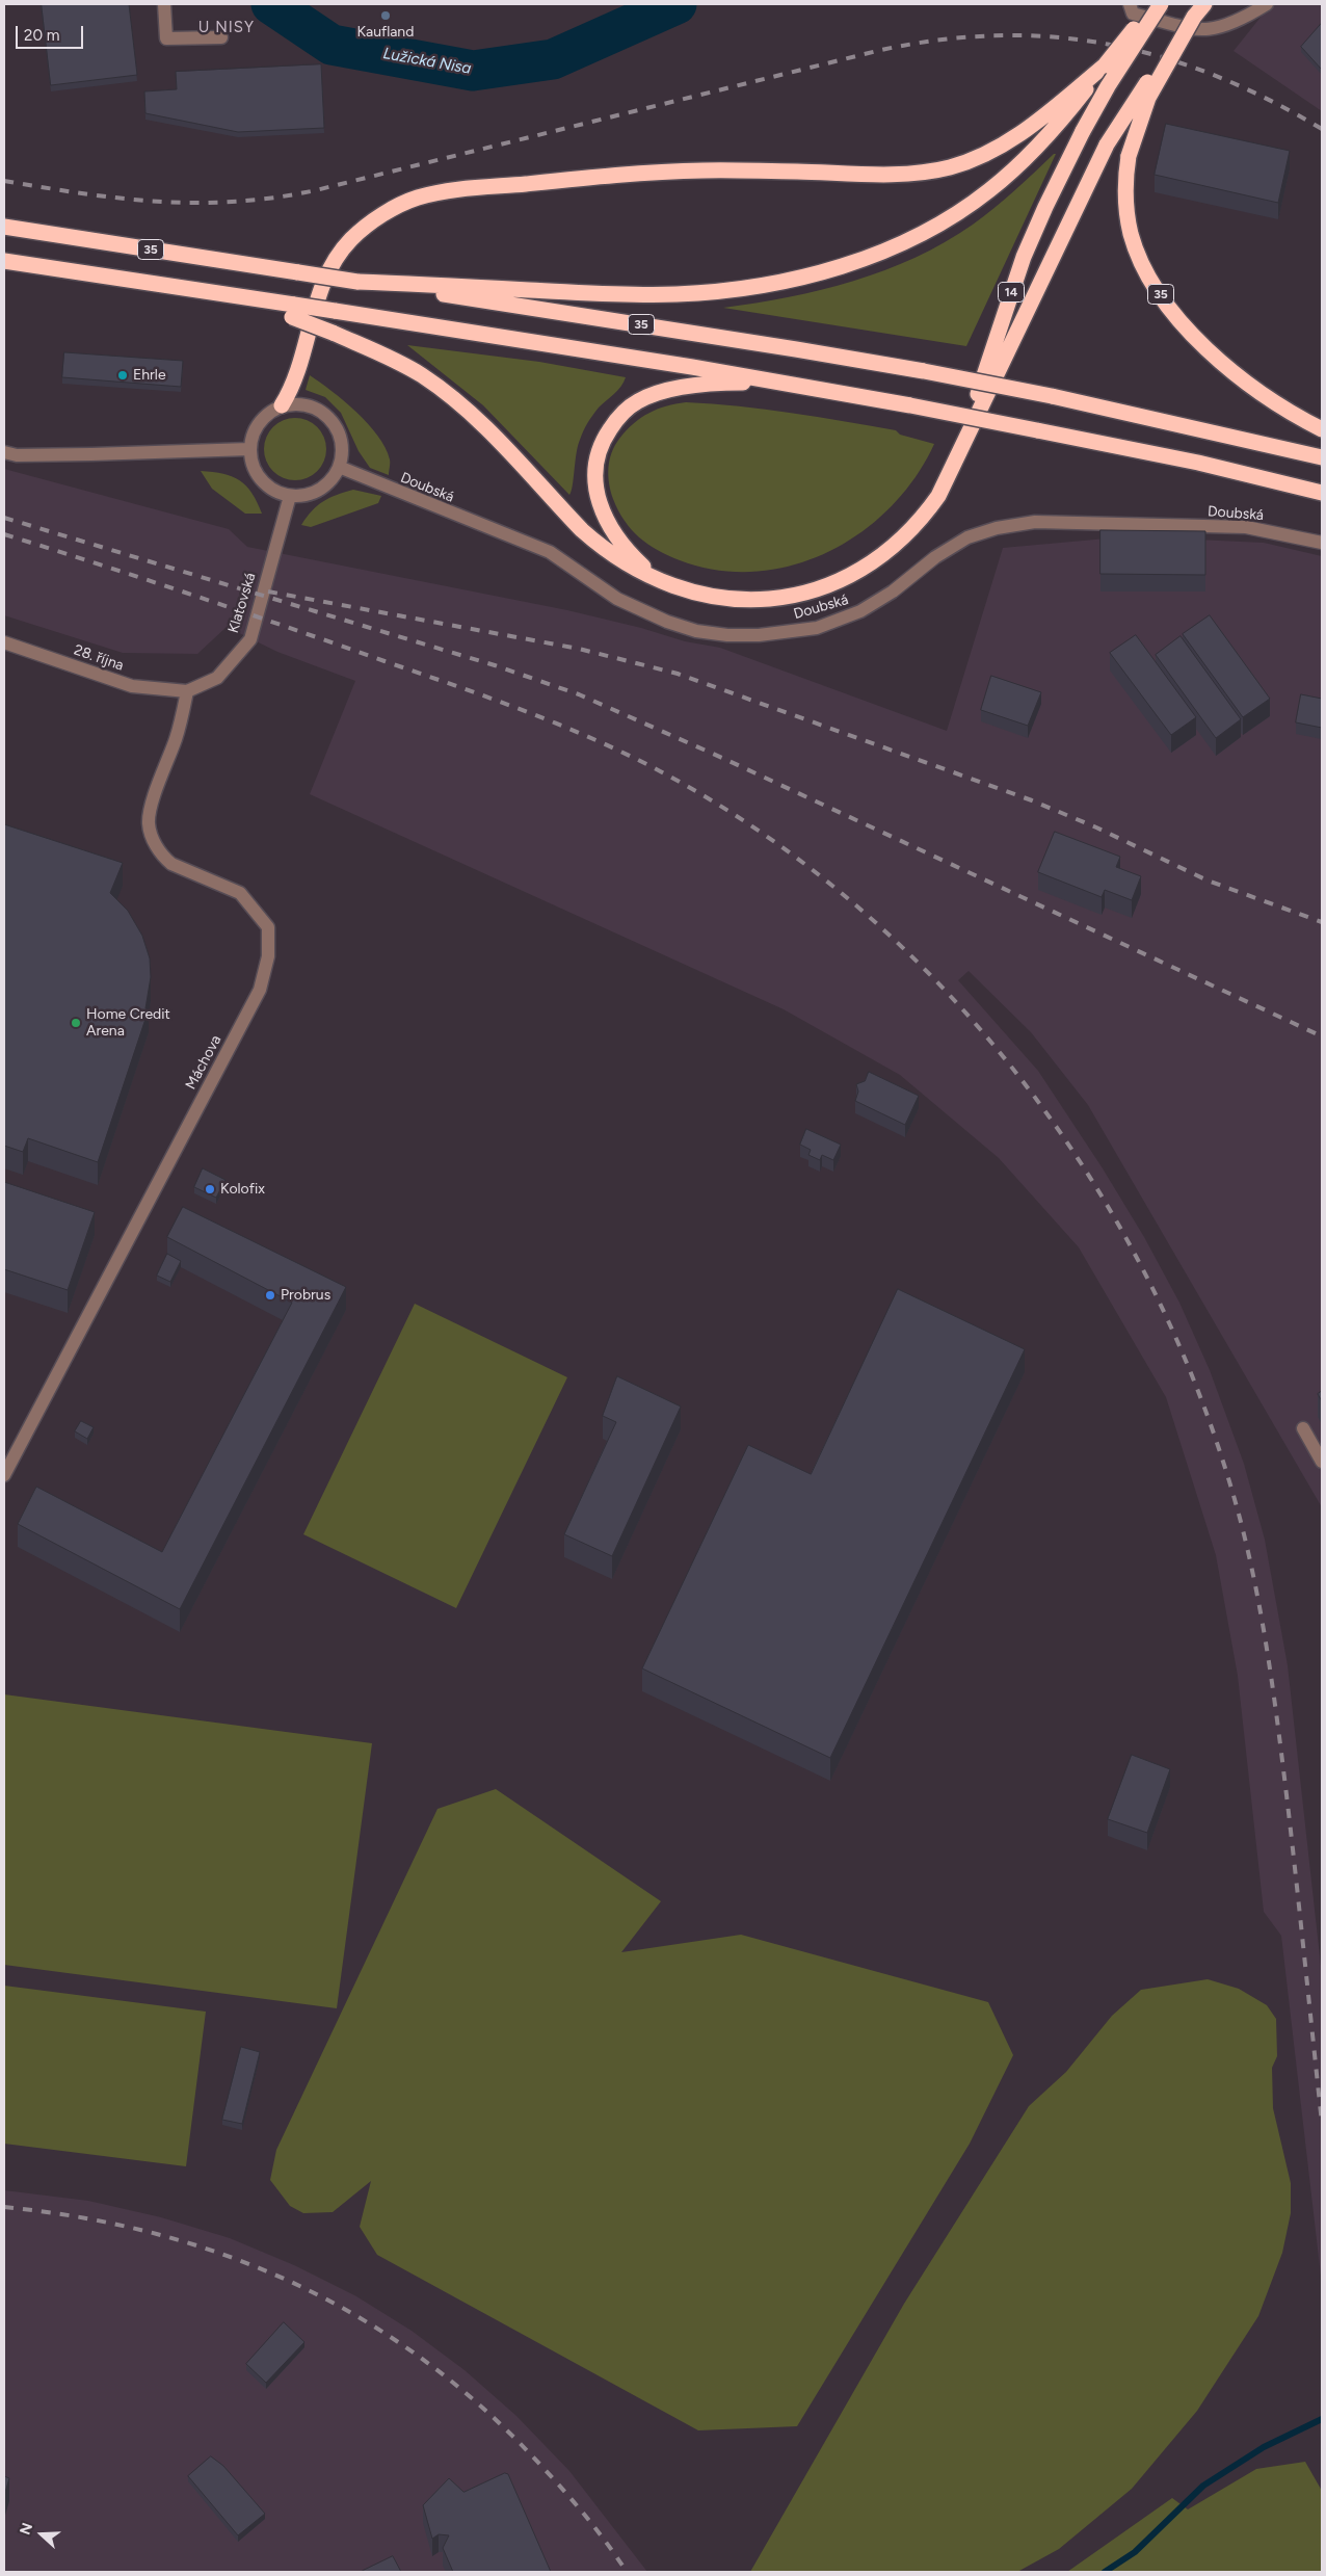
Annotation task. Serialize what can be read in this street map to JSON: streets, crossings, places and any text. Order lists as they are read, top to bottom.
{
  "streets": {
    "highway": ["35", "14"],
    "street": [
      "Doubská",
      "Klatovská",
      "28. října",
      "Máchova"
    ]
  },
  "crossings": [
    ["35", "14"],
    ["Doubská", "Klatovská"],
    ["Klatovská", "28. října"],
    ["Klatovská", "Máchova"],
    ["28. října", "Máchova"]
  ],
  "districts": ["U NISY"],
  "water": ["Lužická Nisa"],
  "places": [
    "Kaufland",
    "Ehrle",
    "Home Credit Arena",
    "Kolofix",
    "Probrus"
  ],
  "scale_bar": "20 m",
  "north": "left"
}
